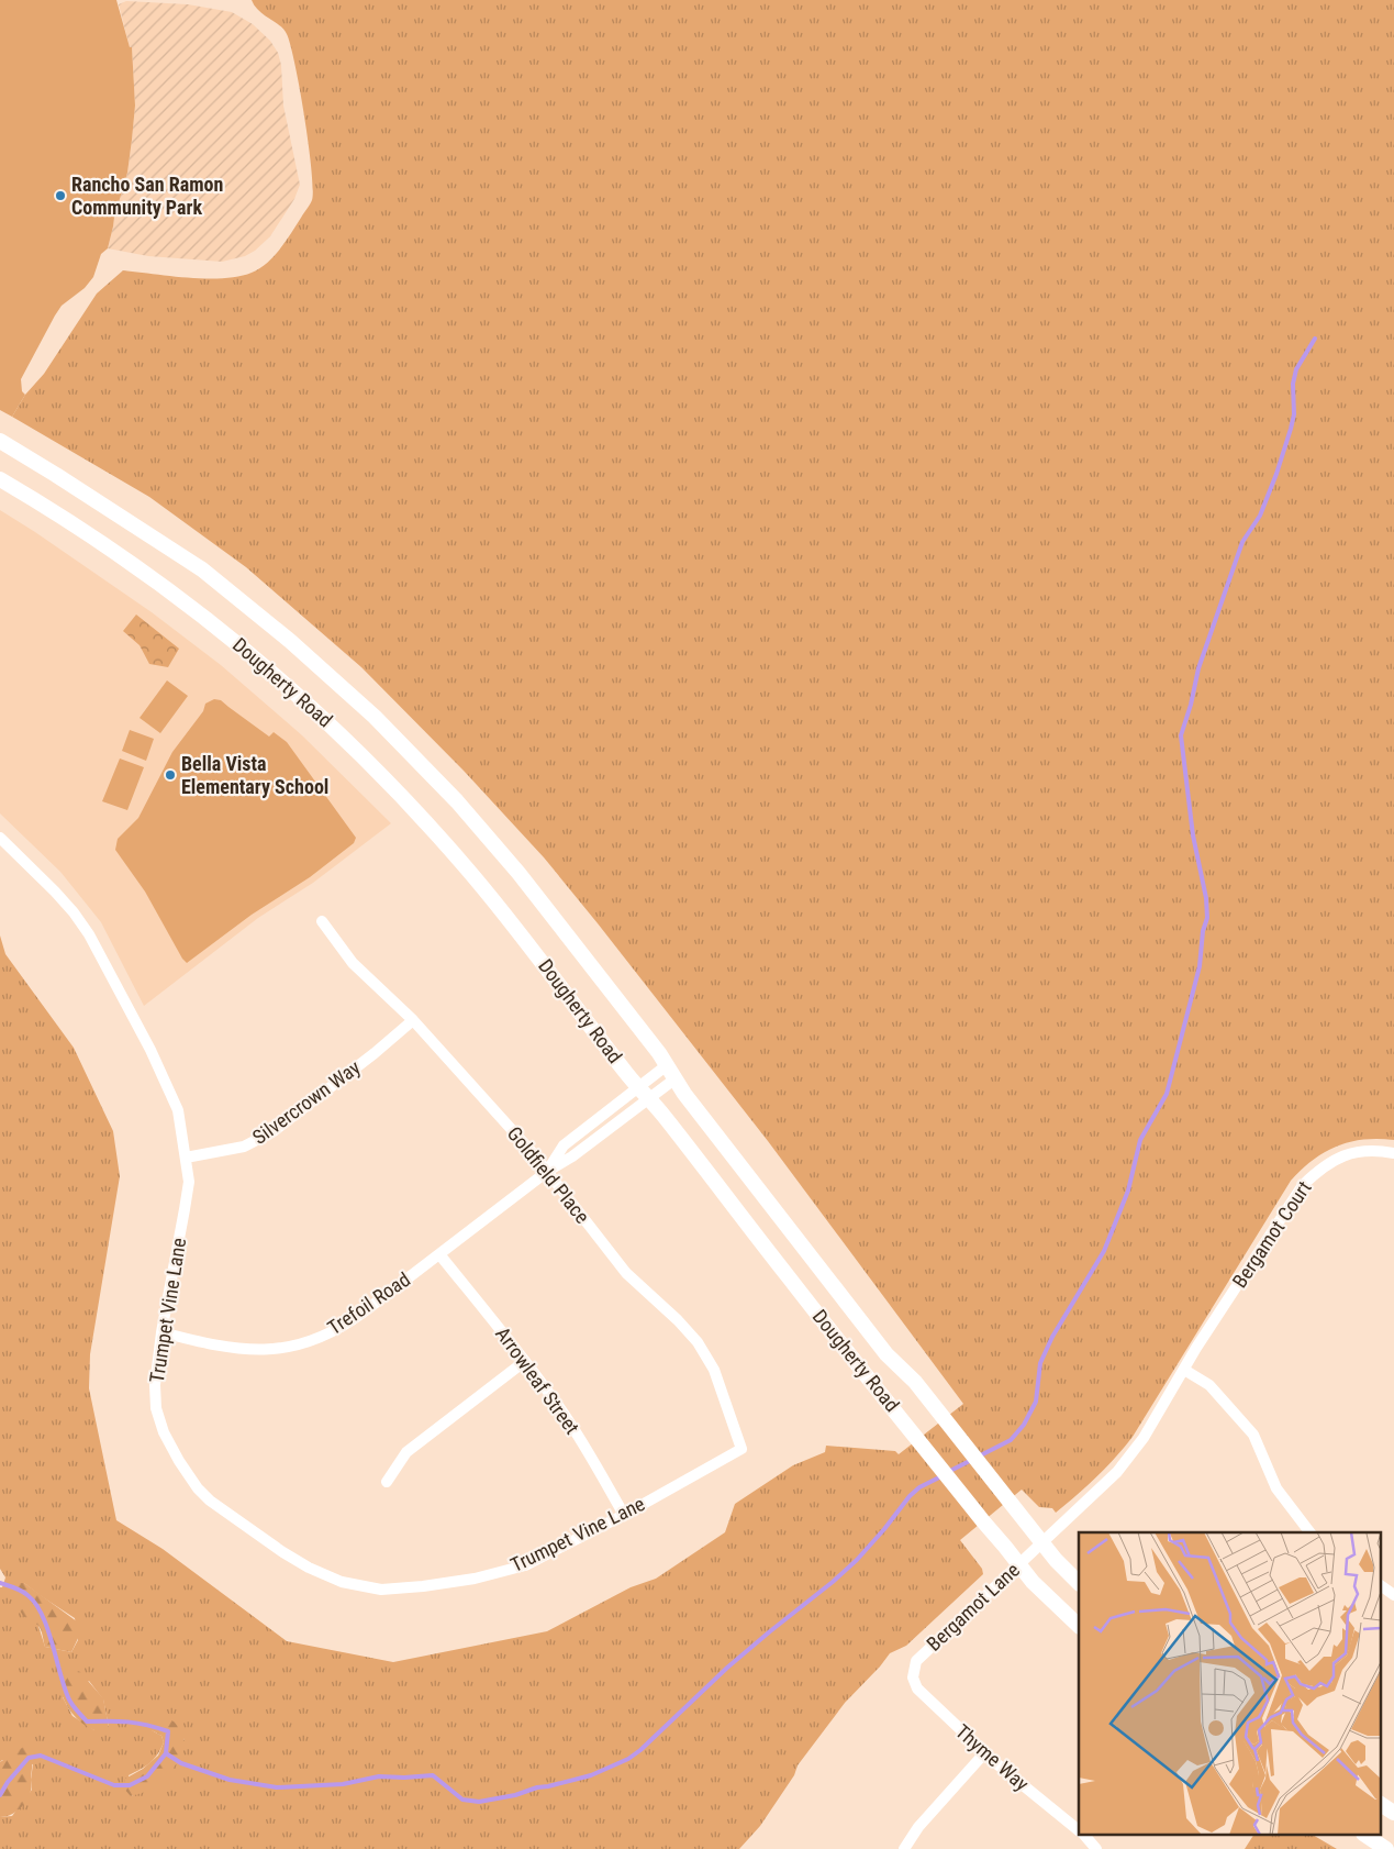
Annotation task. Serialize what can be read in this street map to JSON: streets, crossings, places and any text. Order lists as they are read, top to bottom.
{
  "streets": {
    "main road": ["Dougherty Road"],
    "street": [
      "Silvercrown Way",
      "Goldfield Place",
      "Bergamot Court",
      "Trefoil Road",
      "Trumpet Vine Lane",
      "Arrowleaf Street",
      "Bergamot Lane",
      "Thyme Way"
    ]
  },
  "crossings": [
    ["Dougherty Road", "Bergamot Court"],
    ["Dougherty Road", "Trefoil Road"],
    ["Dougherty Road", "Bergamot Lane"],
    ["Silvercrown Way", "Goldfield Place"],
    ["Silvercrown Way", "Trumpet Vine Lane"],
    ["Goldfield Place", "Trefoil Road"],
    ["Goldfield Place", "Trumpet Vine Lane"],
    ["Bergamot Court", "Bergamot Lane"],
    ["Trefoil Road", "Trumpet Vine Lane"],
    ["Trefoil Road", "Arrowleaf Street"],
    ["Trumpet Vine Lane", "Arrowleaf Street"],
    ["Bergamot Lane", "Thyme Way"]
  ],
  "places": ["Rancho San Ramon Community Park", "Bella Vista Elementary School"]
}
